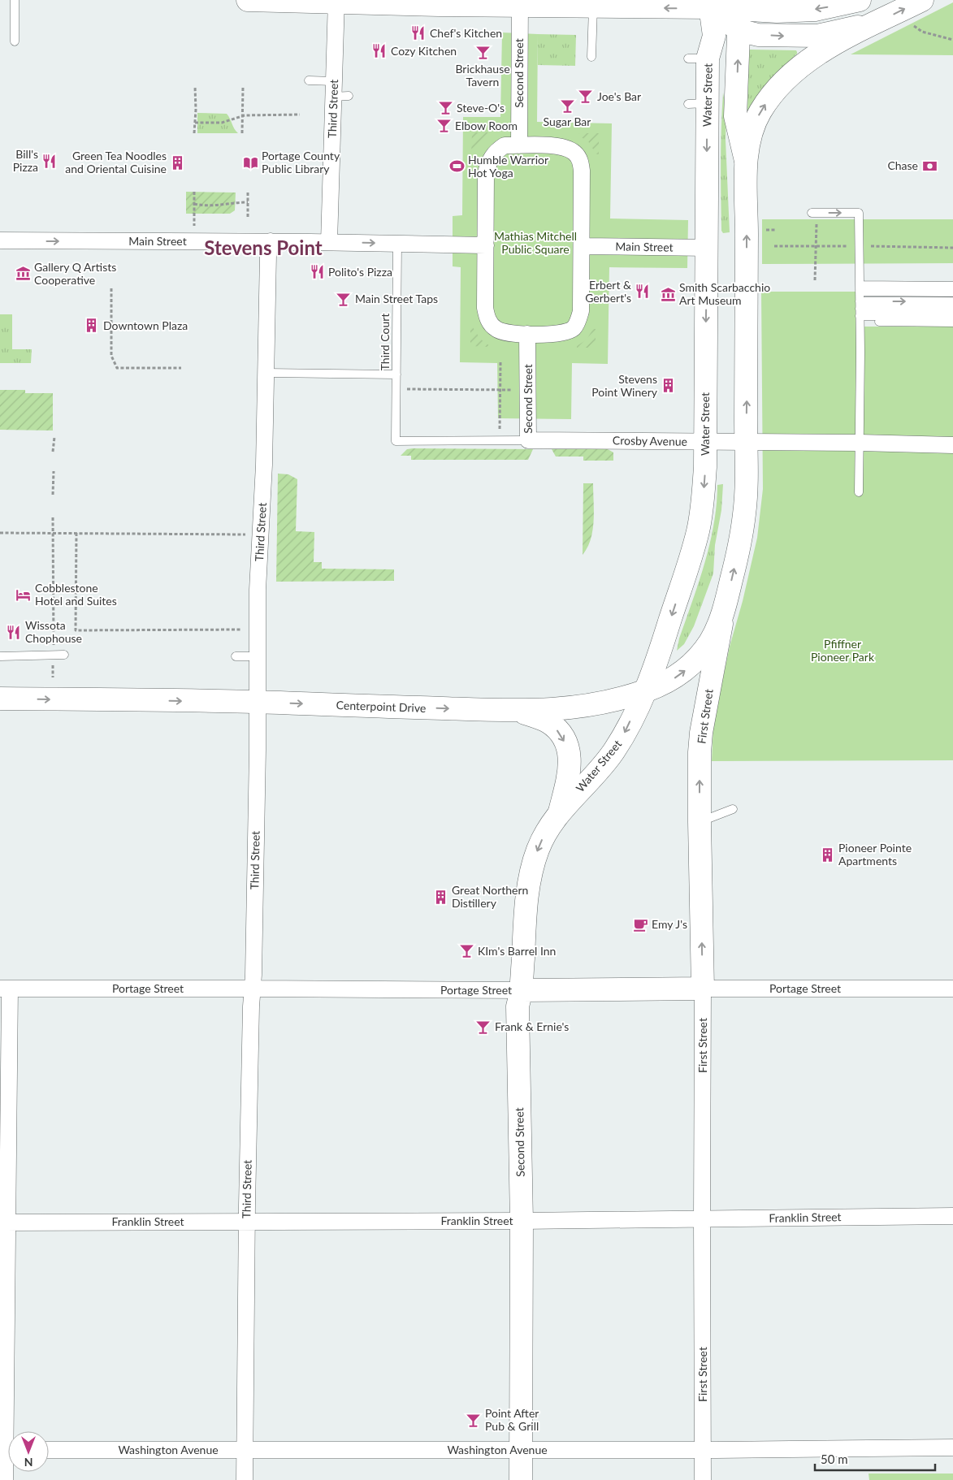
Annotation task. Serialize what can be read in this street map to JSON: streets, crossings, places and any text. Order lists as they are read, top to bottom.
{
  "streets": {
    "street": [
      "Second Street",
      "Water Street",
      "Third Street",
      "Main Street",
      "Crosby Avenue",
      "Centerpoint Drive",
      "First Street",
      "Portage Street",
      "Franklin Street",
      "Washington Avenue"
    ],
    "lane": ["Third Court"]
  },
  "crossings": [
    ["Second Street", "Water Street"],
    ["Second Street", "Crosby Avenue"],
    ["Second Street", "Portage Street"],
    ["Second Street", "Franklin Street"],
    ["Second Street", "Washington Avenue"],
    ["Water Street", "Main Street"],
    ["Water Street", "Crosby Avenue"],
    ["Water Street", "Centerpoint Drive"],
    ["Third Street", "Main Street"],
    ["Third Street", "Centerpoint Drive"],
    ["Third Street", "Portage Street"],
    ["Third Street", "Franklin Street"],
    ["Third Street", "Washington Avenue"],
    ["Main Street", "Third Court"],
    ["Third Court", "Crosby Avenue"],
    ["Centerpoint Drive", "First Street"],
    ["First Street", "Portage Street"],
    ["First Street", "Franklin Street"],
    ["First Street", "Washington Avenue"]
  ],
  "one_way": ["Main Street", "Centerpoint Drive", "First Street"],
  "districts": ["Stevens Point"],
  "parks": ["Mathias Mitchell Public Square", "Pfiffner Pioneer Park"],
  "places": {
    "restaurant": [
      "Chef's Kitchen",
      "Cozy Kitchen",
      "Bill's Pizza",
      "Polito's Pizza",
      "Erbert & Gerbert's",
      "Wissota Chophouse"
    ],
    "bar": [
      "Brickhause Tavern",
      "Joe's Bar",
      "Sugar Bar",
      "Steve-O's",
      "Elbow Room",
      "Main Street Taps",
      "KIm's Barrel Inn",
      "Frank & Ernie's",
      "Point After Pub & Grill"
    ],
    "building": [
      "Green Tea Noodles and Oriental Cuisine",
      "Downtown Plaza",
      "Stevens Point Winery",
      "Pioneer Pointe Apartments",
      "Great Northern Distillery"
    ],
    "library": ["Portage County Public Library"],
    "bank": ["Chase"],
    "sports": ["Humble Warrior Hot Yoga"],
    "museum": ["Gallery Q Artists Cooperative", "Smith Scarbacchio Art Museum"],
    "hotel": ["Cobblestone Hotel and Suites"],
    "cafe": ["Emy J's"]
  },
  "scale_bar": "50 m",
  "north": "bottom"
}
